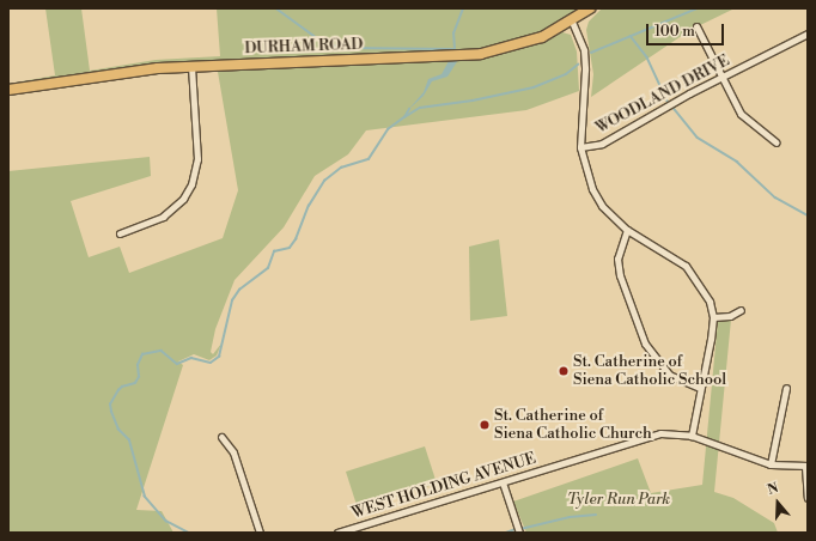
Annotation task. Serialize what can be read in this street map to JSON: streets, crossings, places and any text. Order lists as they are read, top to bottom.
{
  "streets": {
    "main road": ["DURHAM ROAD"],
    "street": ["WOODLAND DRIVE", "WEST HOLDING AVENUE"]
  },
  "parks": ["Tyler Run Park"],
  "places": ["St. Catherine of Siena Catholic School", "St. Catherine of Siena Catholic Church"],
  "scale_bar": "100 m",
  "north": "top"
}
